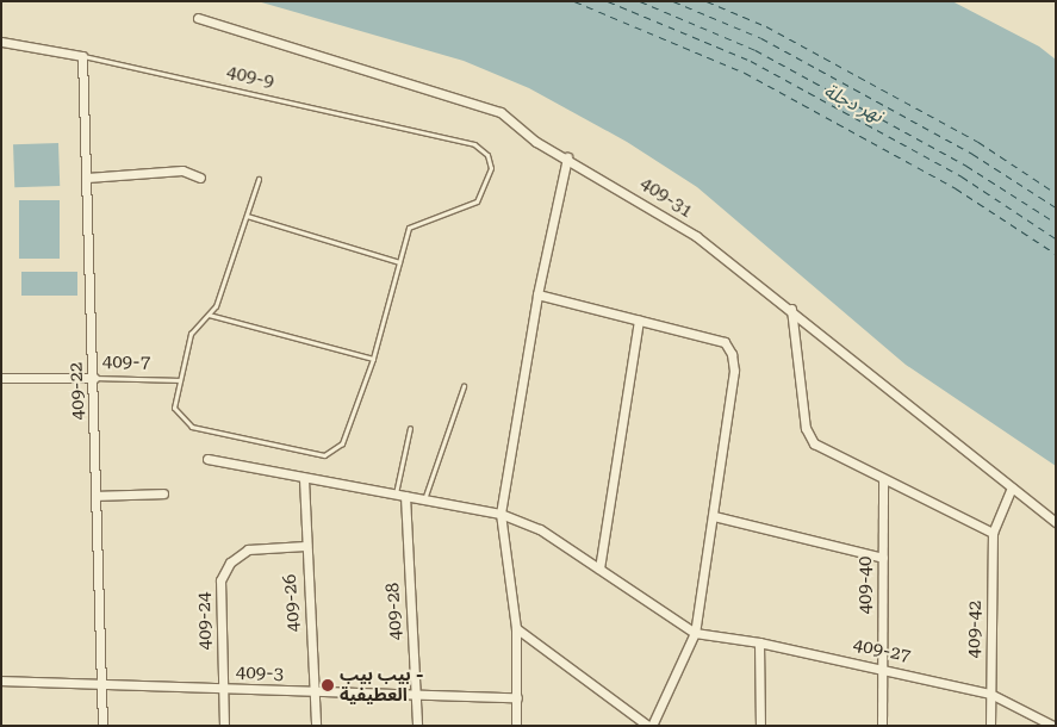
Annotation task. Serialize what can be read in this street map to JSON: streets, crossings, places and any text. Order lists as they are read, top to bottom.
{
  "streets": {
    "street": [
      "409-9",
      "409-31",
      "409-7",
      "409-22",
      "409-40",
      "409-26",
      "409-28",
      "409-24",
      "409-42",
      "409-27",
      "409-3"
    ]
  },
  "crossings": [
    ["409-9", "409-22"],
    ["409-7", "409-22"],
    ["409-22", "409-3"],
    ["409-40", "409-27"],
    ["409-26", "409-24"],
    ["409-26", "409-3"],
    ["409-28", "409-3"],
    ["409-24", "409-3"],
    ["409-42", "409-27"]
  ],
  "water": ["نهر دجلة"],
  "places": ["بيب بيب - العطيفية"]
}
